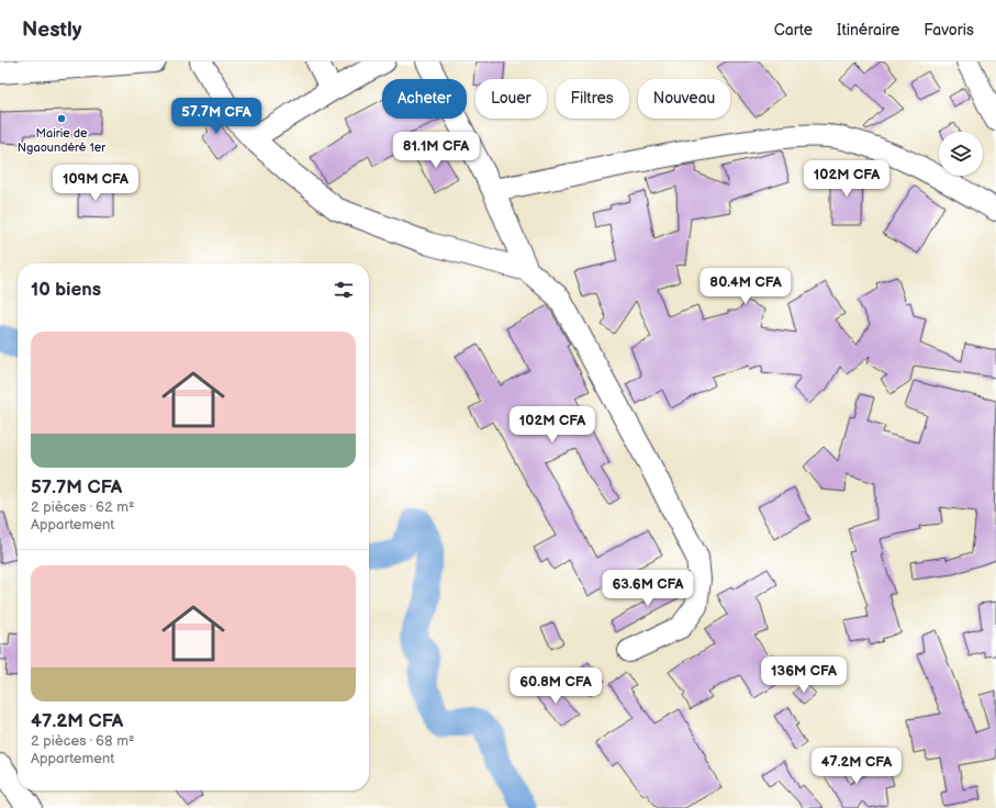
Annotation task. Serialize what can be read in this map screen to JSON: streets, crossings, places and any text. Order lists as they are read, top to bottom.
{
  "places": ["Mairie de Ngaoundéré 1er"],
  "page": {
    "header": "Nestly",
    "nav": ["Carte", "Itinéraire", "Favoris"],
    "chip": [
      "Acheter",
      "Louer",
      "Filtres",
      "Nouveau"
    ],
    "price": [
      "57.7M CFA",
      "81.1M CFA",
      "102M CFA",
      "109M CFA",
      "80.4M CFA",
      "102M CFA",
      "63.6M CFA",
      "136M CFA",
      "60.8M CFA",
      "47.2M CFA"
    ],
    "heading": "10 biens",
    "list": [
      {
        "name": "57.7M CFA",
        "note": "2 pièces · 62 m² · Appartement"
      },
      {
        "name": "47.2M CFA",
        "note": "2 pièces · 68 m² · Appartement"
      }
    ]
  }
}
